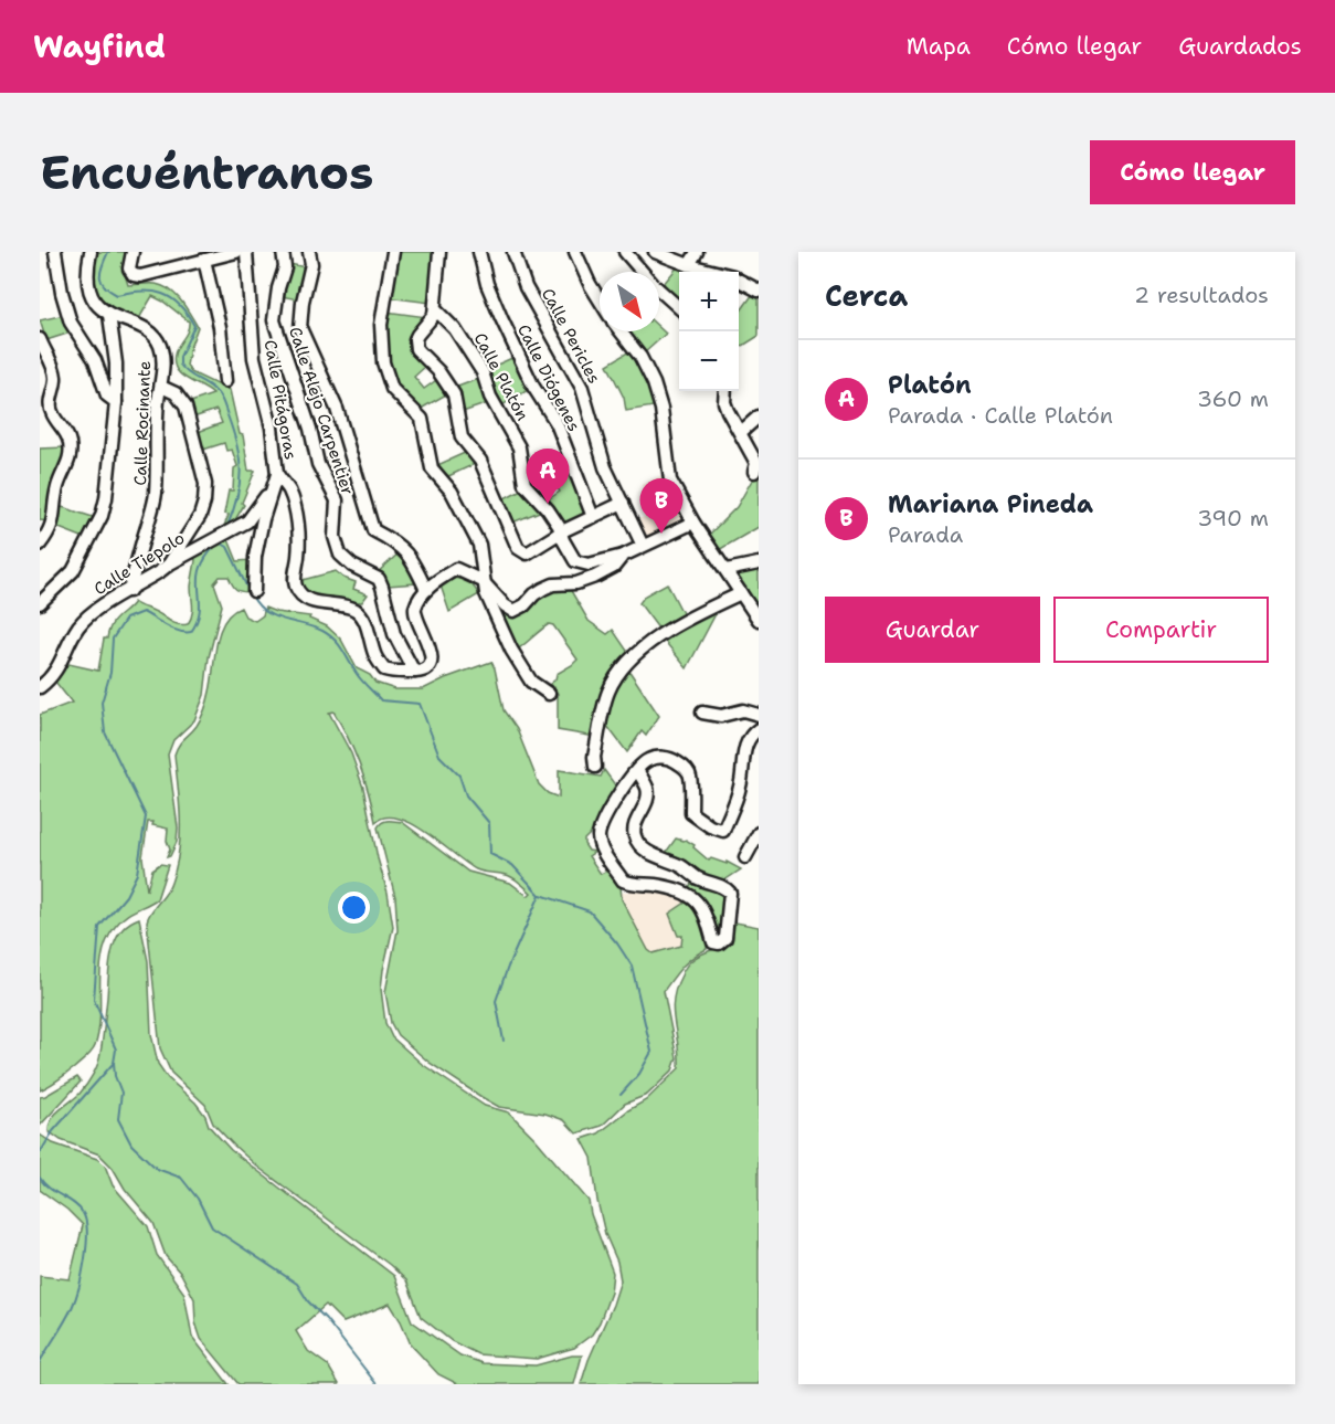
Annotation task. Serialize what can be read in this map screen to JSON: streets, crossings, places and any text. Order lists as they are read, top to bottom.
{
  "streets": {
    "street": [
      "Calle Pericles",
      "Calle Platón",
      "Calle Diógenes",
      "Calle Pitágoras",
      "Calle Alejo Carpentier",
      "Calle Rocinante",
      "Calle Tiepolo"
    ]
  },
  "crossings": [
    ["Calle Pitágoras", "Calle Tiepolo"],
    ["Calle Rocinante", "Calle Tiepolo"]
  ],
  "north": "bottom right",
  "page": {
    "header": "Wayfind",
    "nav": ["Mapa", "Cómo llegar", "Guardados"],
    "buttons": [
      "Cómo llegar",
      ["Guardar", "Compartir"]
    ],
    "title": "Encuéntranos",
    "heading": ["Cerca", "2 resultados"],
    "map_buttons": ["+", "−"],
    "list": [
      {
        "mark": "A",
        "name": "Platón",
        "note": "Parada · Calle Platón",
        "value": "360 m"
      },
      {
        "mark": "B",
        "name": "Mariana Pineda",
        "note": "Parada",
        "value": "390 m"
      }
    ],
    "pins": ["A", "B"]
  }
}
